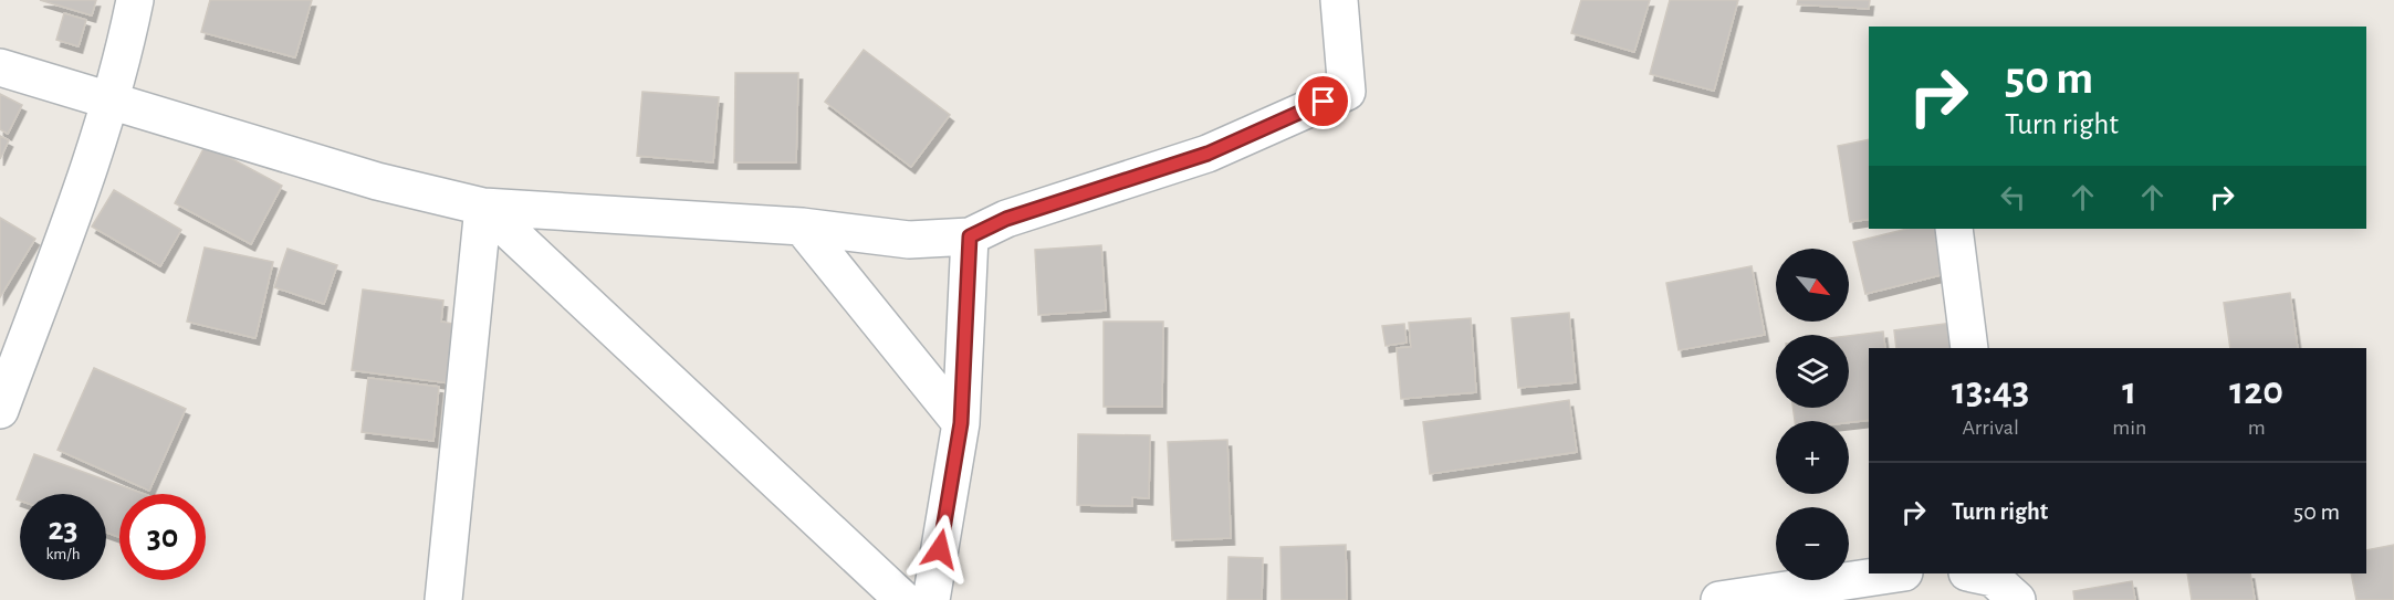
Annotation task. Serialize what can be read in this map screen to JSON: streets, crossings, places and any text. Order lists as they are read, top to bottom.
{
  "north": "bottom right",
  "page": {
    "turn": ["50 m", "Turn right"],
    "map_buttons": ["+", "−"],
    "eta": [
      "13:43",
      "Arrival",
      "1",
      "min",
      "120",
      "m"
    ],
    "list": [
      {
        "name": "Turn right",
        "value": "50 m"
      }
    ],
    "speed": "23 km/h",
    "limit": "30"
  }
}
